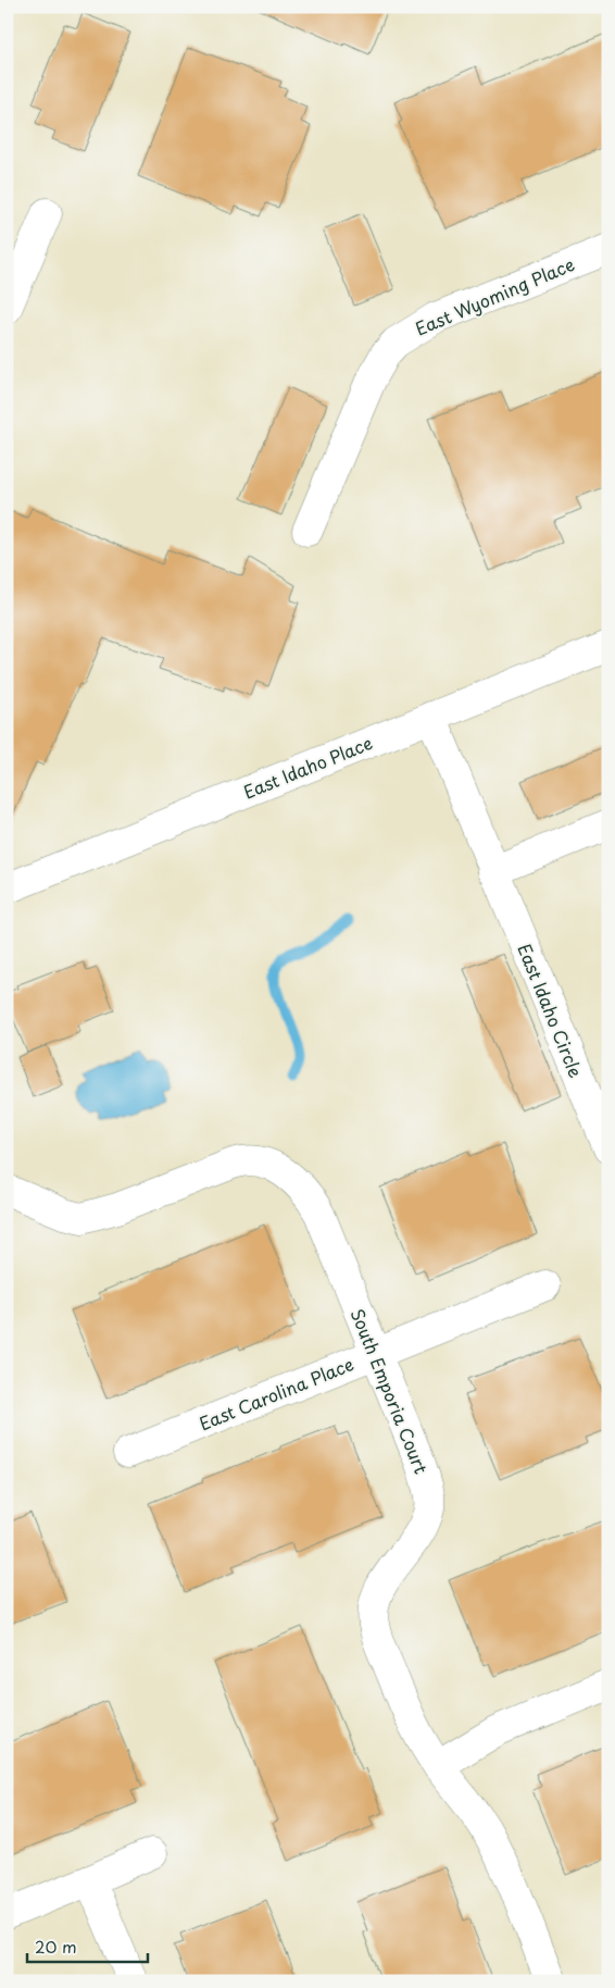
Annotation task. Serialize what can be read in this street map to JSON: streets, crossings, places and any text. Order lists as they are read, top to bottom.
{
  "streets": {
    "street": [
      "East Wyoming Place",
      "East Idaho Place",
      "East Idaho Circle",
      "South Emporia Court",
      "East Carolina Place"
    ]
  },
  "crossings": [
    ["East Idaho Place", "East Idaho Circle"],
    ["South Emporia Court", "East Carolina Place"]
  ],
  "scale_bar": "20 m"
}
